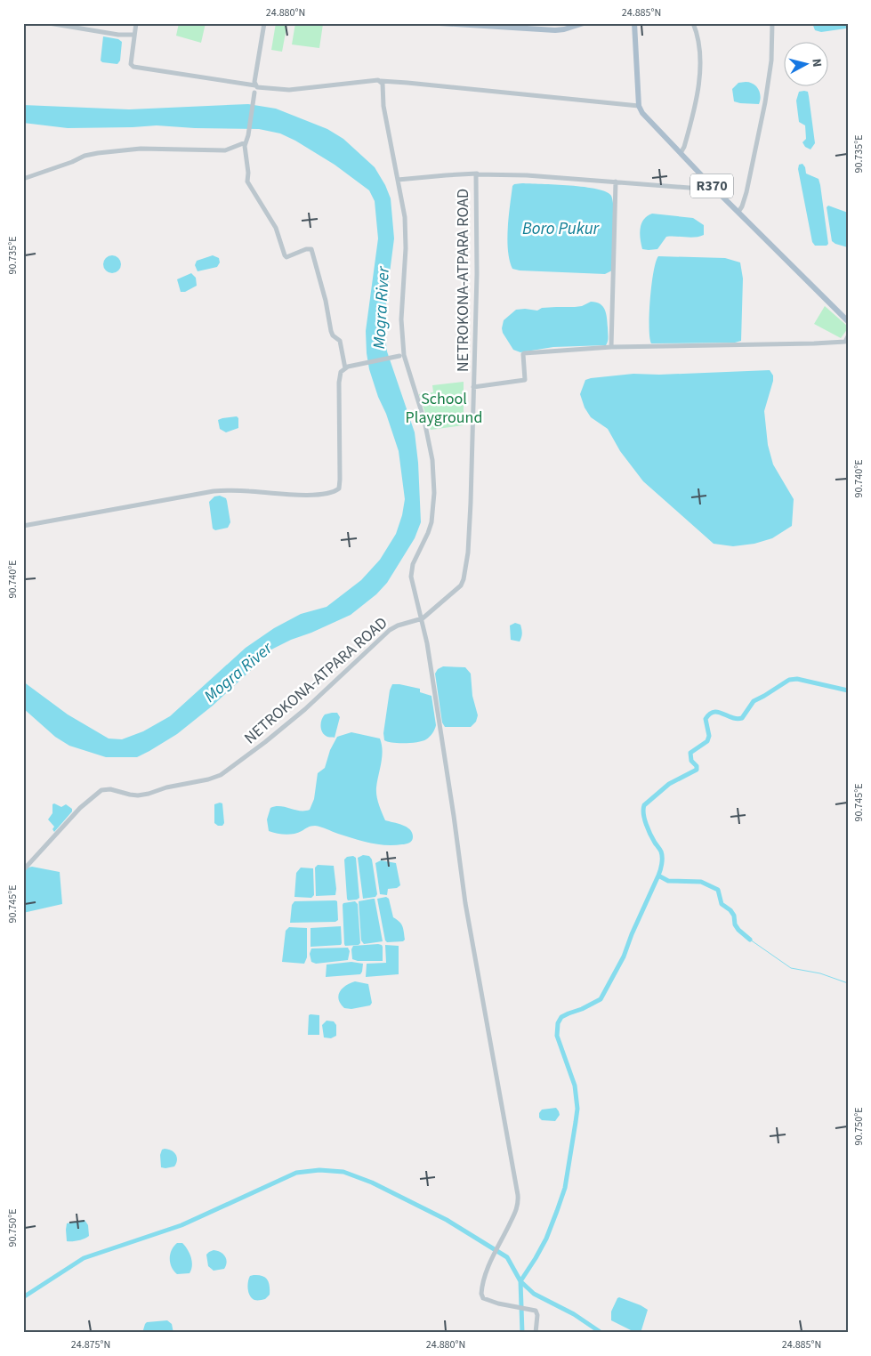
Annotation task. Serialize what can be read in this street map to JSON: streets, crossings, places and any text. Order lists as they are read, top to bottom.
{
  "streets": {
    "main road": ["R370"],
    "street": ["NETROKONA-ATPARA ROAD"]
  },
  "crossings": [
    ["R370", "NETROKONA-ATPARA ROAD"]
  ],
  "water": ["Boro Pukur", "Mogra River"],
  "parks": ["School Playground"],
  "north": "right",
  "coordinates": [
    "24.880°N",
    "24.885°N",
    "90.735°E",
    "90.740°E",
    "90.745°E",
    "90.750°E",
    "24.875°N"
  ]
}
